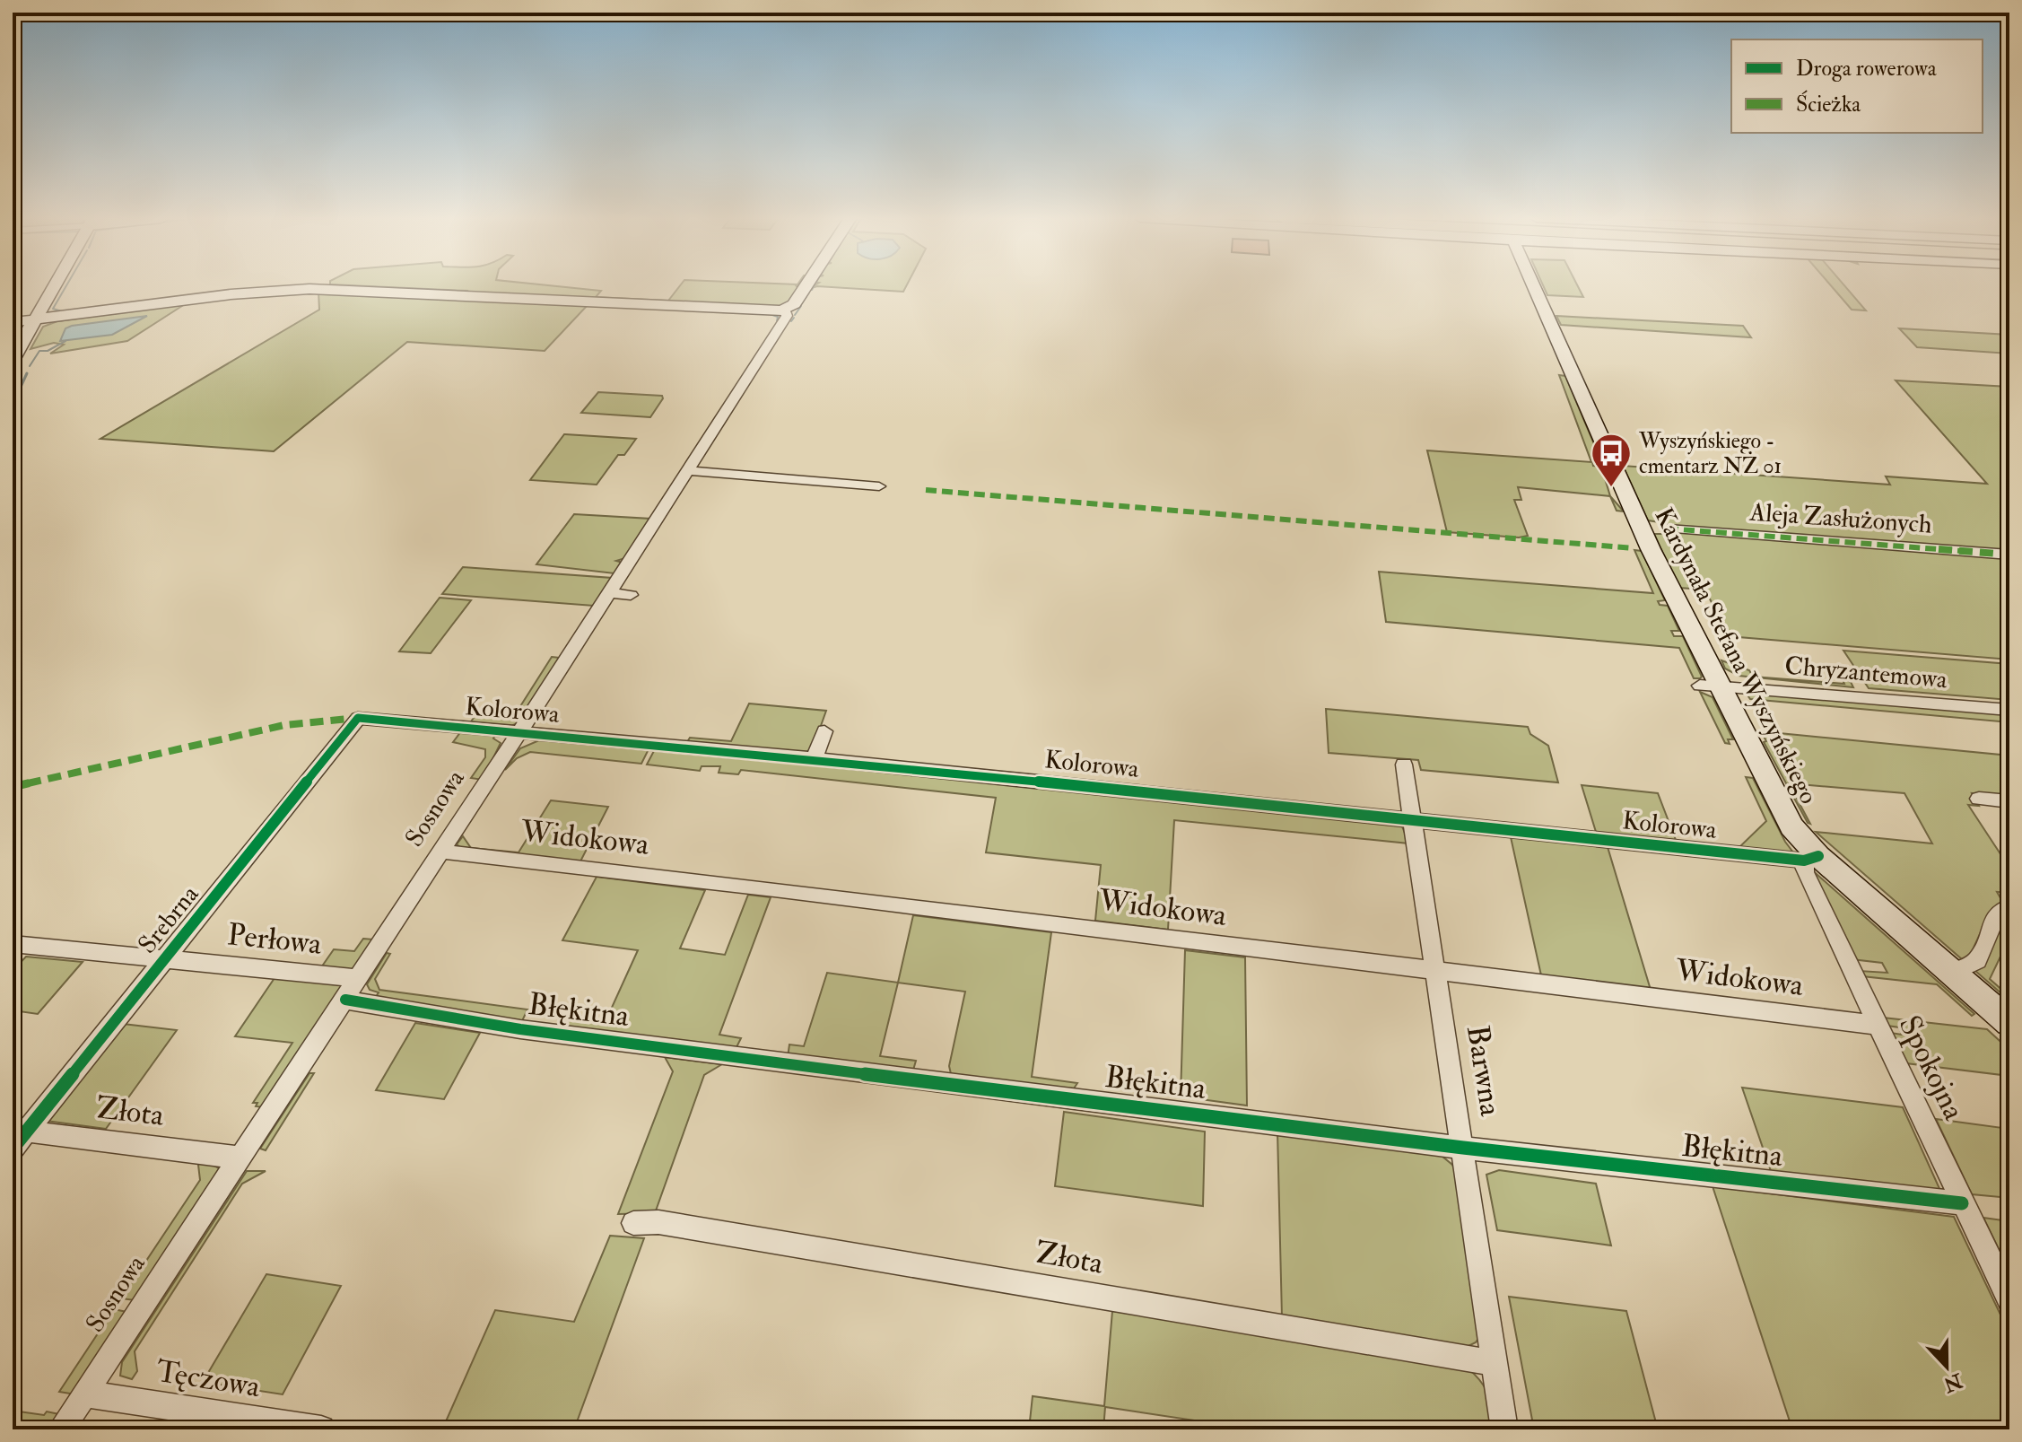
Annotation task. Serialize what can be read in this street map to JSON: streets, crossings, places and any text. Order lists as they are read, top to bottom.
{
  "streets": {
    "street": [
      "Aleja Zasłużonych",
      "Kardynała Stefana Wyszyńskiego",
      "Chryzantemowa",
      "Kolorowa",
      "Sosnowa",
      "Widokowa",
      "Srebrna",
      "Perłowa",
      "Błękitna",
      "Spokojna",
      "Barwna",
      "Złota",
      "Tęczowa"
    ]
  },
  "crossings": [
    ["Kardynała Stefana Wyszyńskiego", "Chryzantemowa"],
    ["Kardynała Stefana Wyszyńskiego", "Kolorowa"],
    ["Kardynała Stefana Wyszyńskiego", "Spokojna"],
    ["Kolorowa", "Sosnowa"],
    ["Kolorowa", "Srebrna"],
    ["Kolorowa", "Spokojna"],
    ["Kolorowa", "Barwna"],
    ["Sosnowa", "Widokowa"],
    ["Sosnowa", "Perłowa"],
    ["Sosnowa", "Błękitna"],
    ["Sosnowa", "Złota"],
    ["Sosnowa", "Tęczowa"],
    ["Widokowa", "Spokojna"],
    ["Widokowa", "Barwna"],
    ["Srebrna", "Perłowa"],
    ["Srebrna", "Złota"],
    ["Błękitna", "Spokojna"],
    ["Błękitna", "Barwna"],
    ["Barwna", "Złota"]
  ],
  "places": {
    "bus stop": ["Wyszyńskiego - cmentarz NŻ 01"]
  },
  "legend": ["Droga rowerowa", "Ścieżka"],
  "north": "bottom"
}
